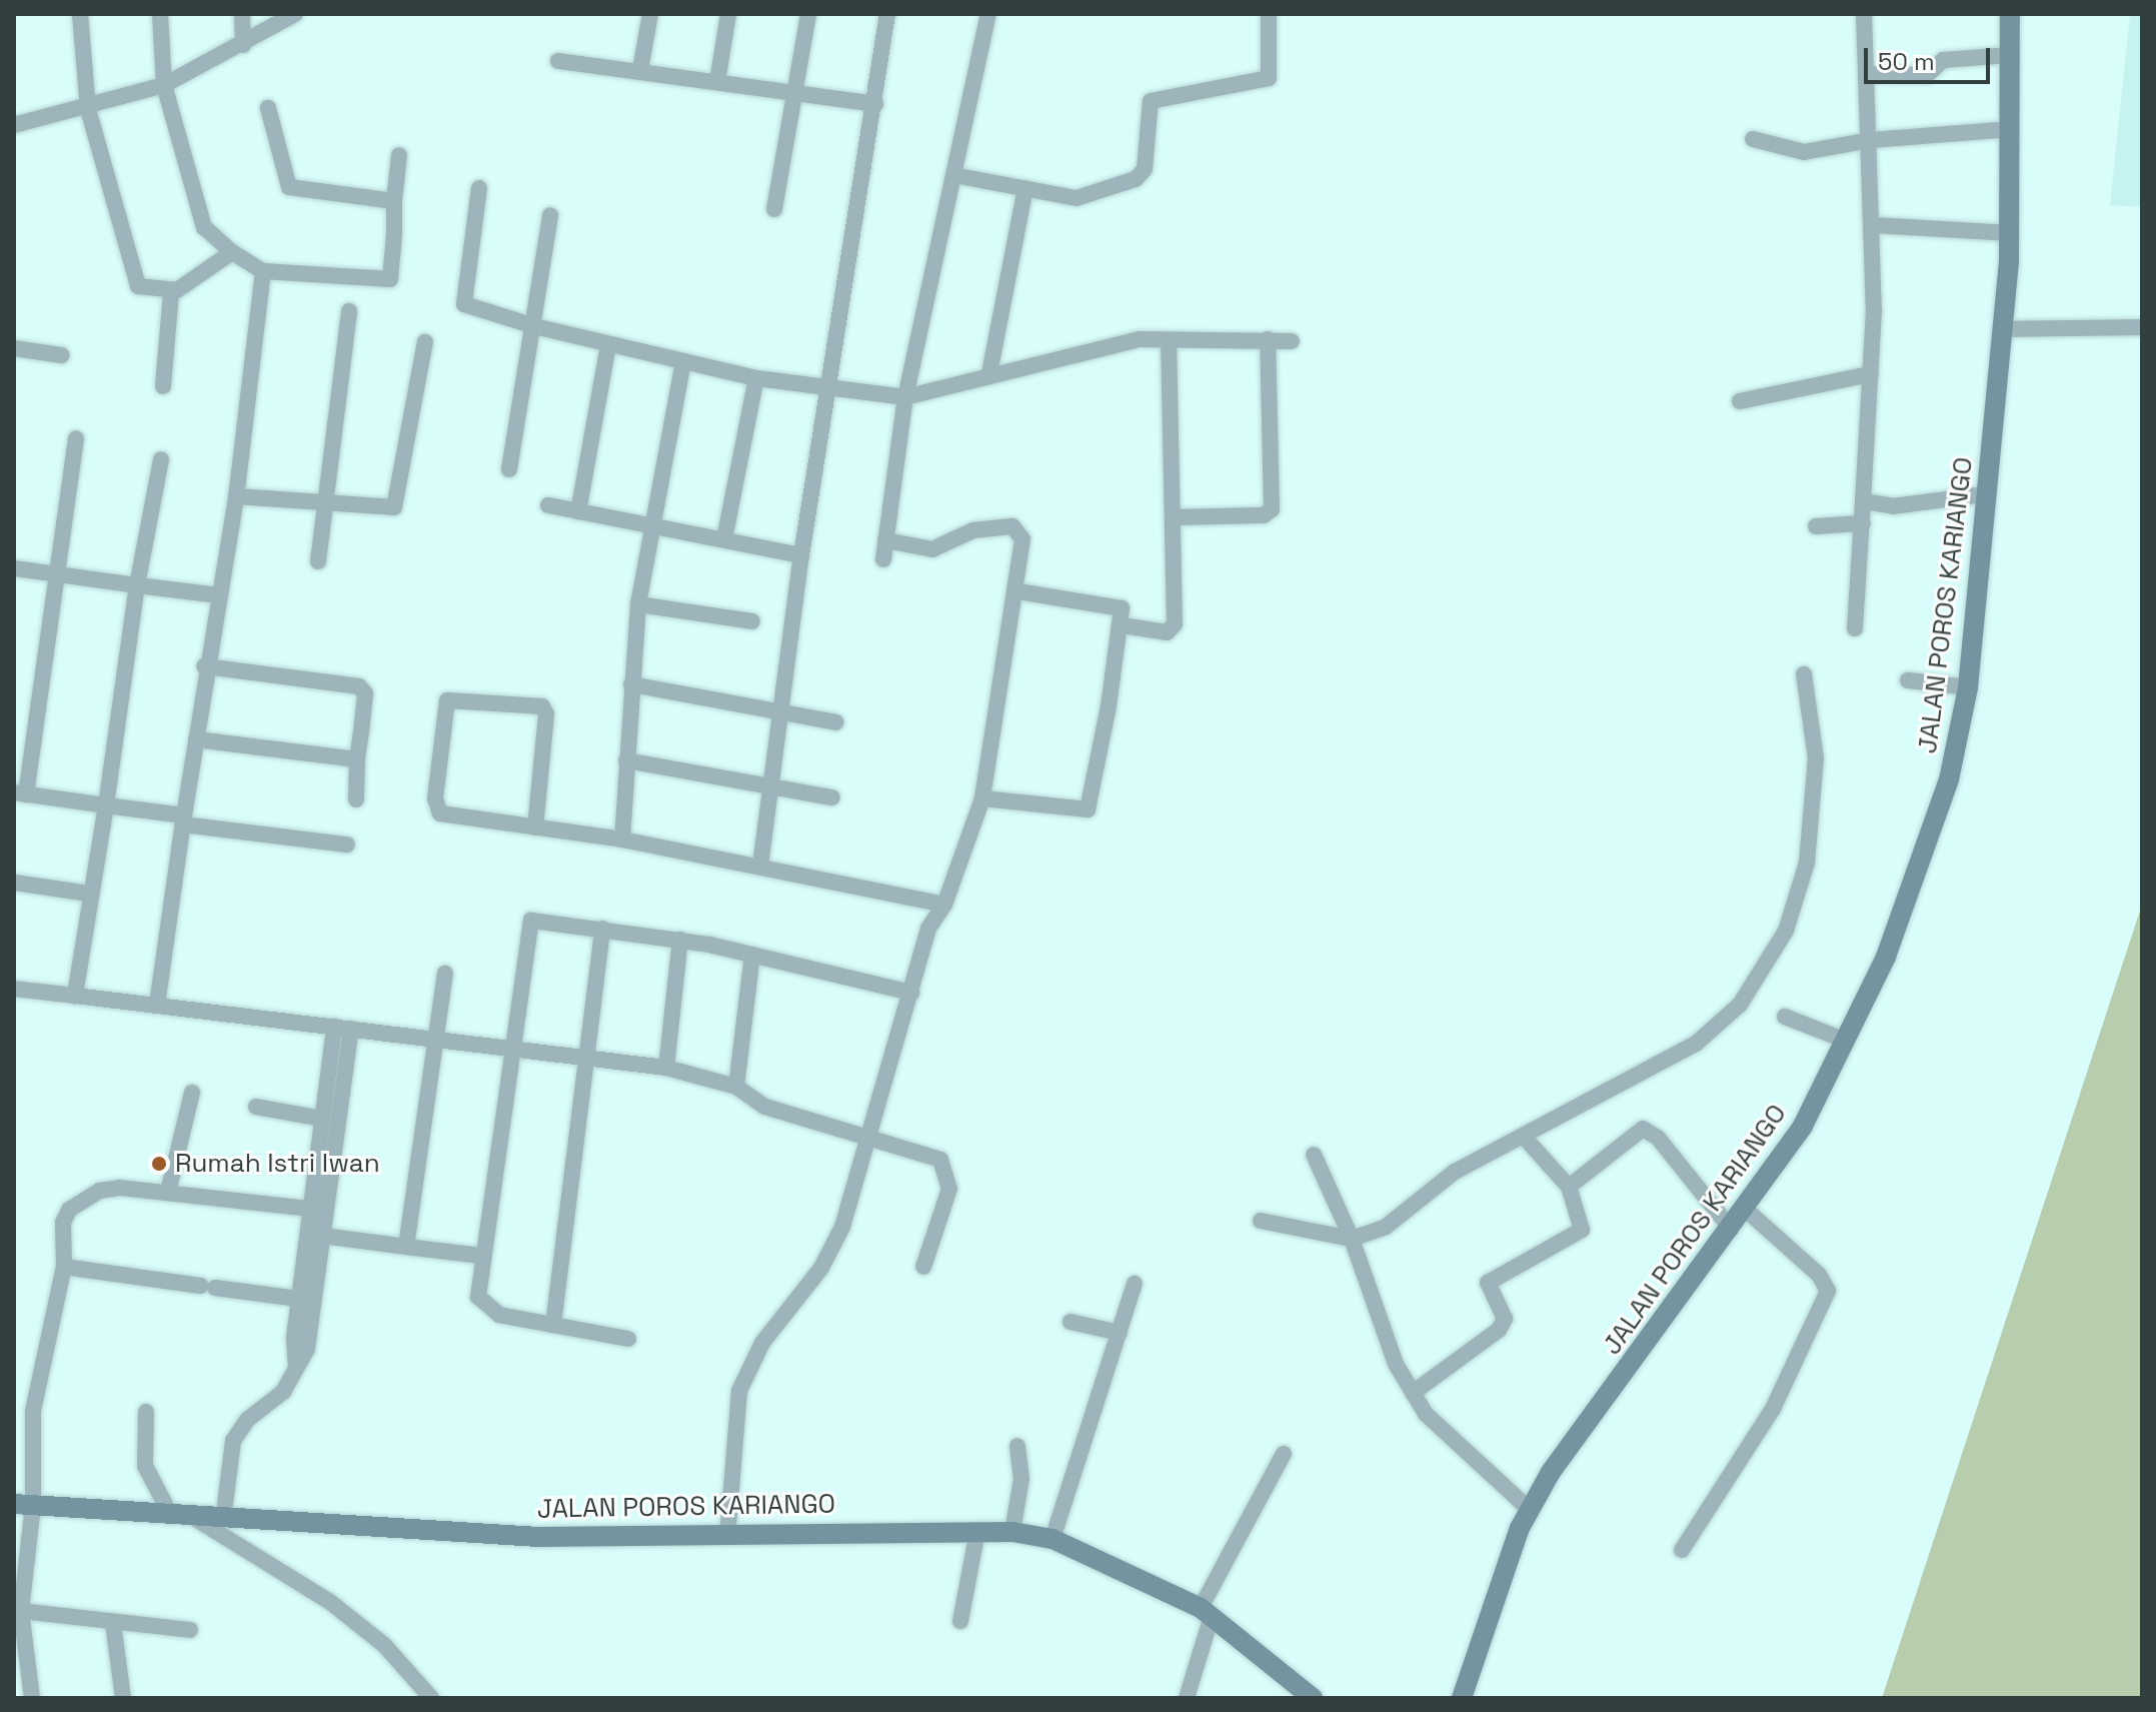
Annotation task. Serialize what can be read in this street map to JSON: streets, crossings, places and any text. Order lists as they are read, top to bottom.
{
  "streets": {
    "main road": ["JALAN POROS KARIANGO"]
  },
  "places": ["Rumah Istri Iwan"],
  "scale_bar": "50 m"
}
